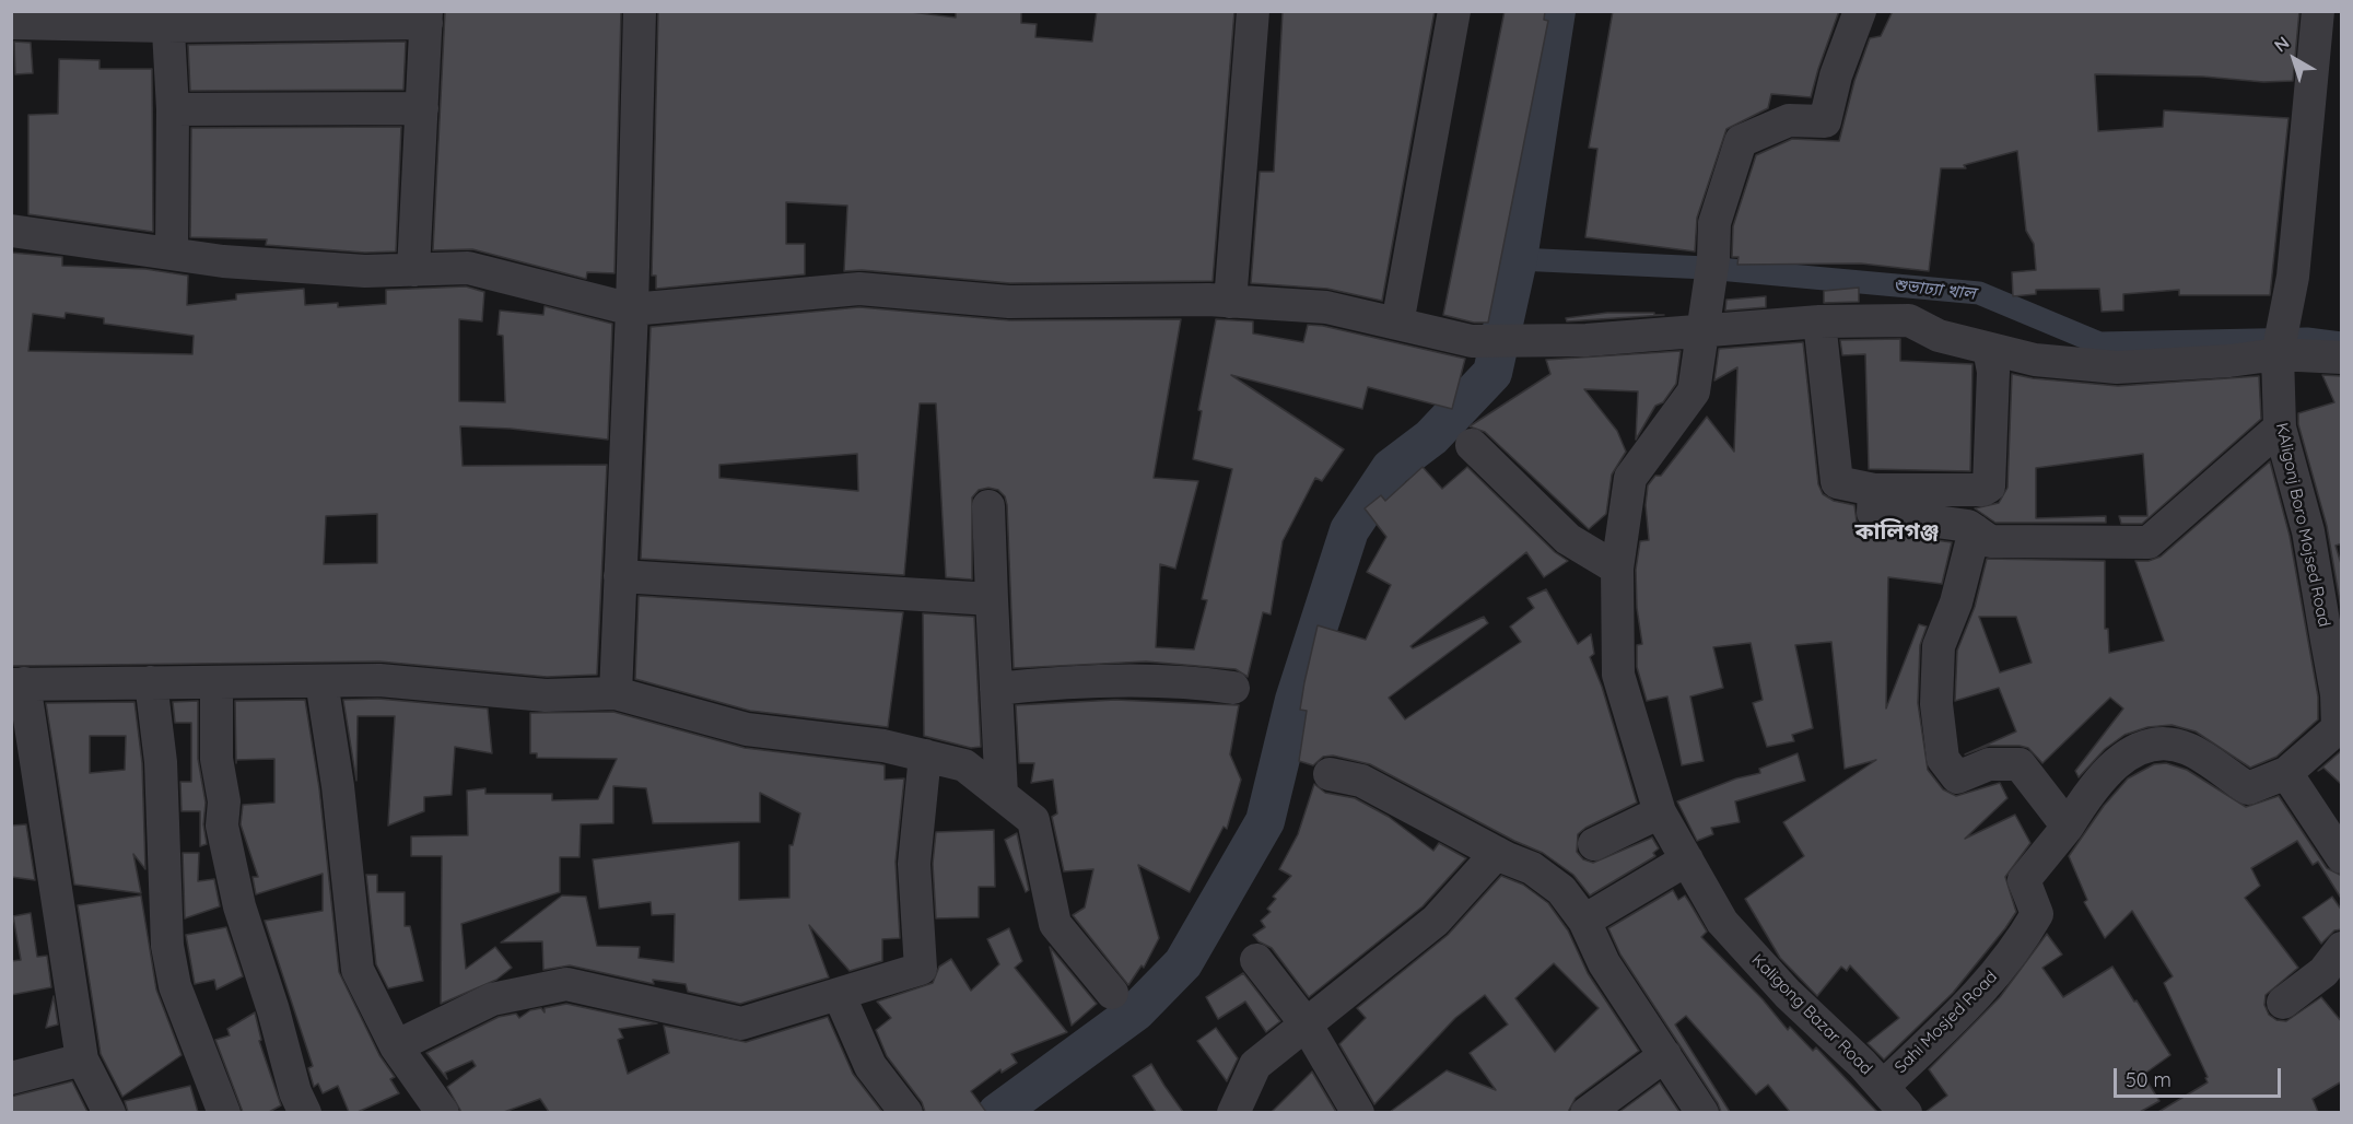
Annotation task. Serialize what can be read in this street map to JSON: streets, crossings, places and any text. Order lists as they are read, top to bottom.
{
  "streets": {
    "street": ["KAligonj Boro Mojsed Road", "Kaligong Bazar Road", "Sahi Mosjed Road"]
  },
  "crossings": [
    ["Kaligong Bazar Road", "Sahi Mosjed Road"]
  ],
  "districts": ["কালিগঞ্জ"],
  "water": ["শুভাঢ্যা খাল"],
  "scale_bar": "50 m",
  "north": "top left"
}
